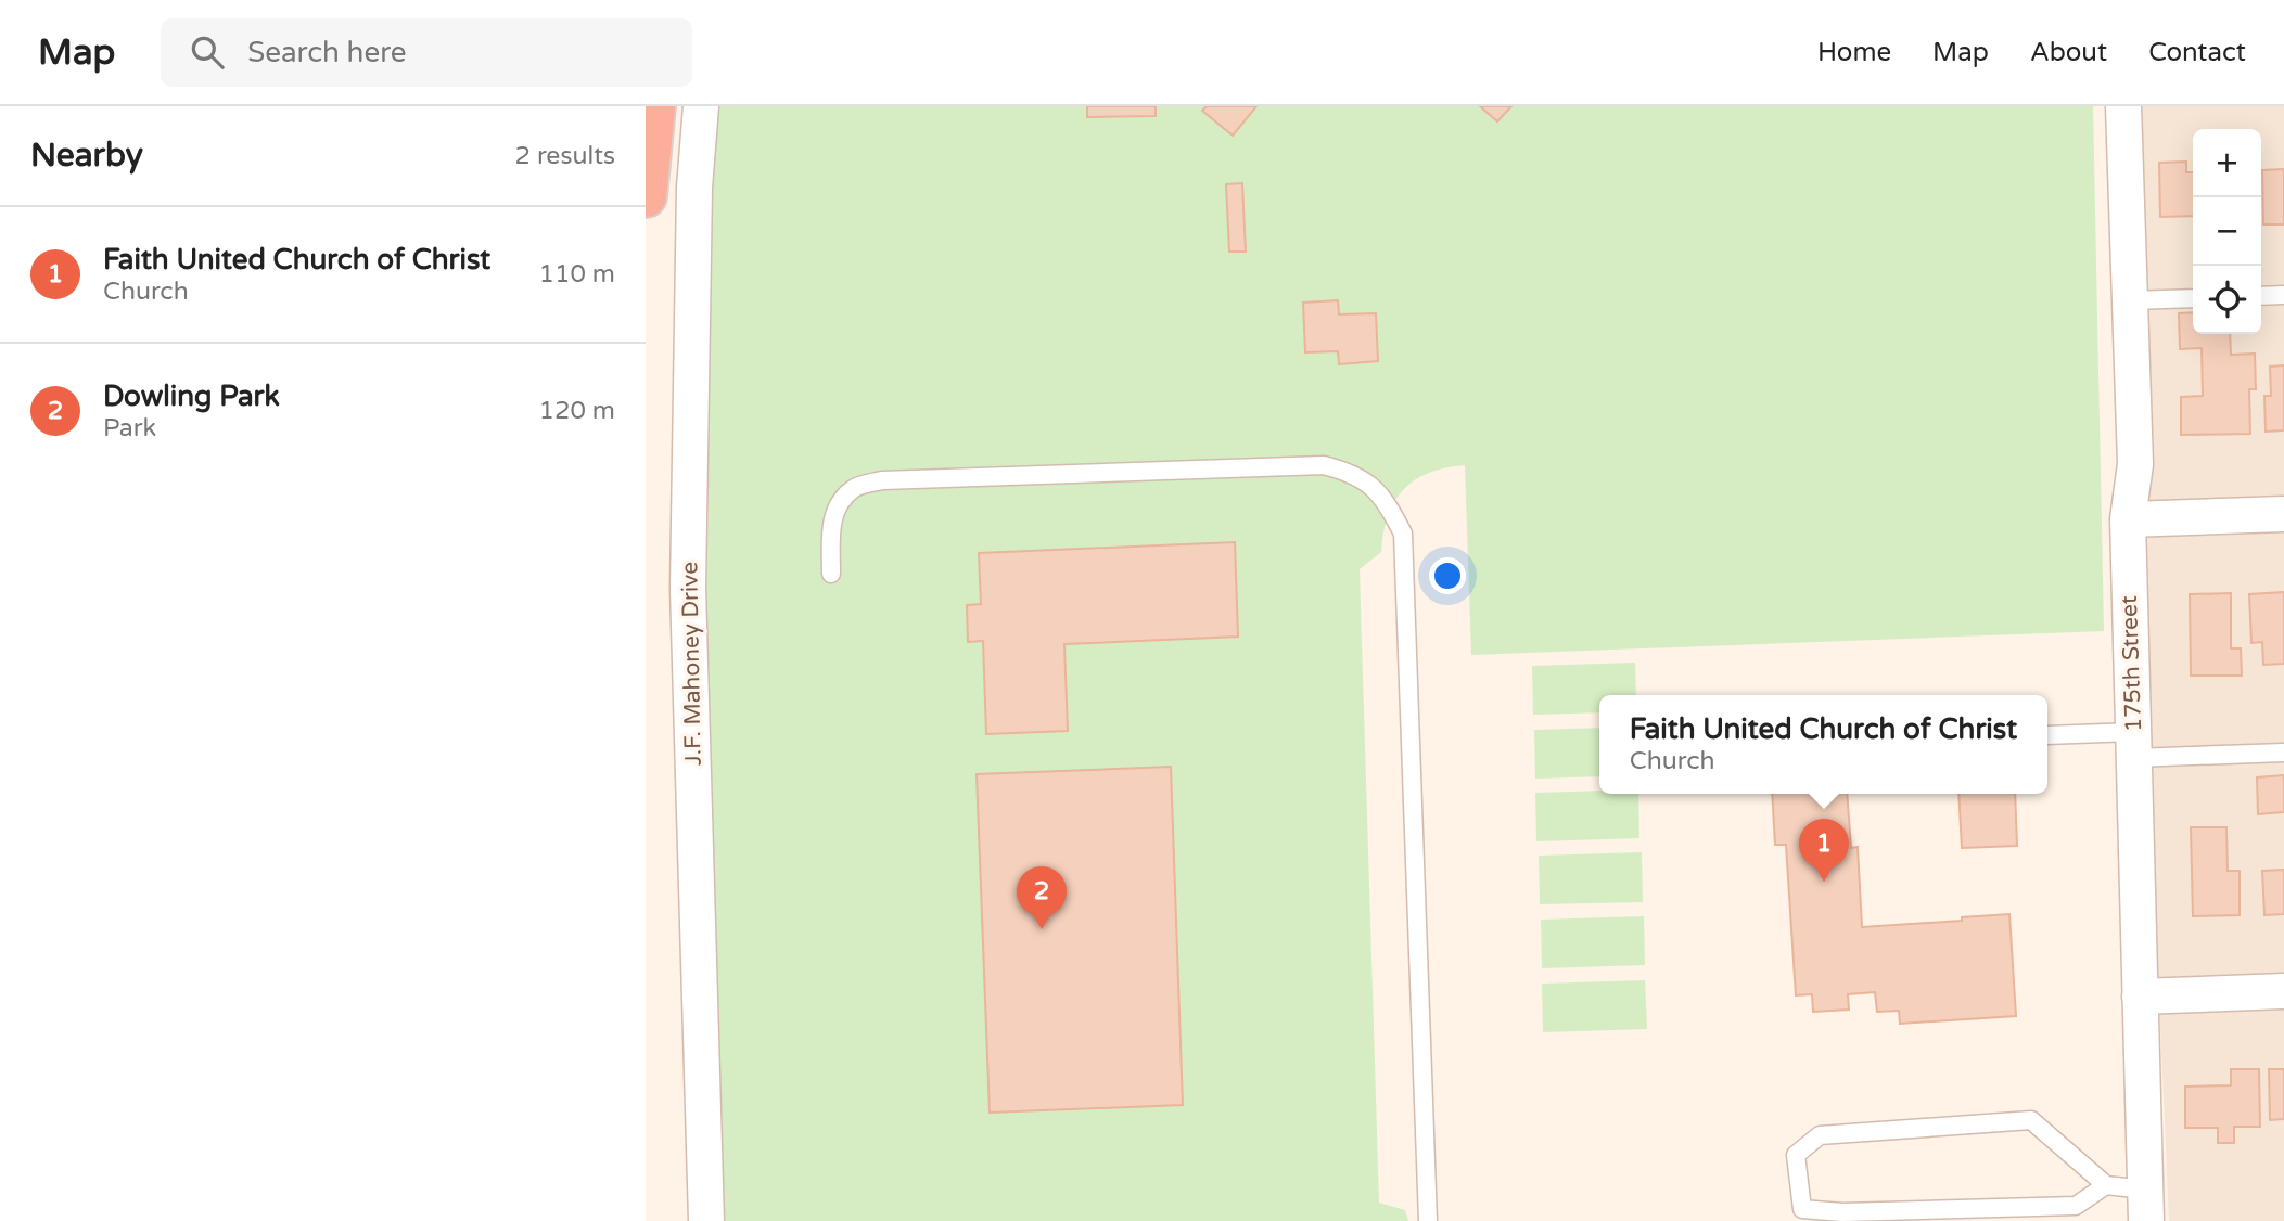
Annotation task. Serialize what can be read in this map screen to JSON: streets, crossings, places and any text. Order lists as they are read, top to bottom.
{
  "streets": {
    "street": ["J.F. Mahoney Drive", "175th Street"]
  },
  "page": {
    "header": "Map",
    "search": "Search here",
    "nav": [
      "Home",
      "Map",
      "About",
      "Contact"
    ],
    "heading": ["Nearby", "2 results"],
    "map_buttons": ["+", "−"],
    "list": [
      {
        "mark": "1",
        "name": "Faith United Church of Christ",
        "note": "Church",
        "value": "110 m"
      },
      {
        "mark": "2",
        "name": "Dowling Park",
        "note": "Park",
        "value": "120 m"
      }
    ],
    "popup": ["Faith United Church of Christ", "Church"],
    "pins": ["1", "2"]
  }
}
